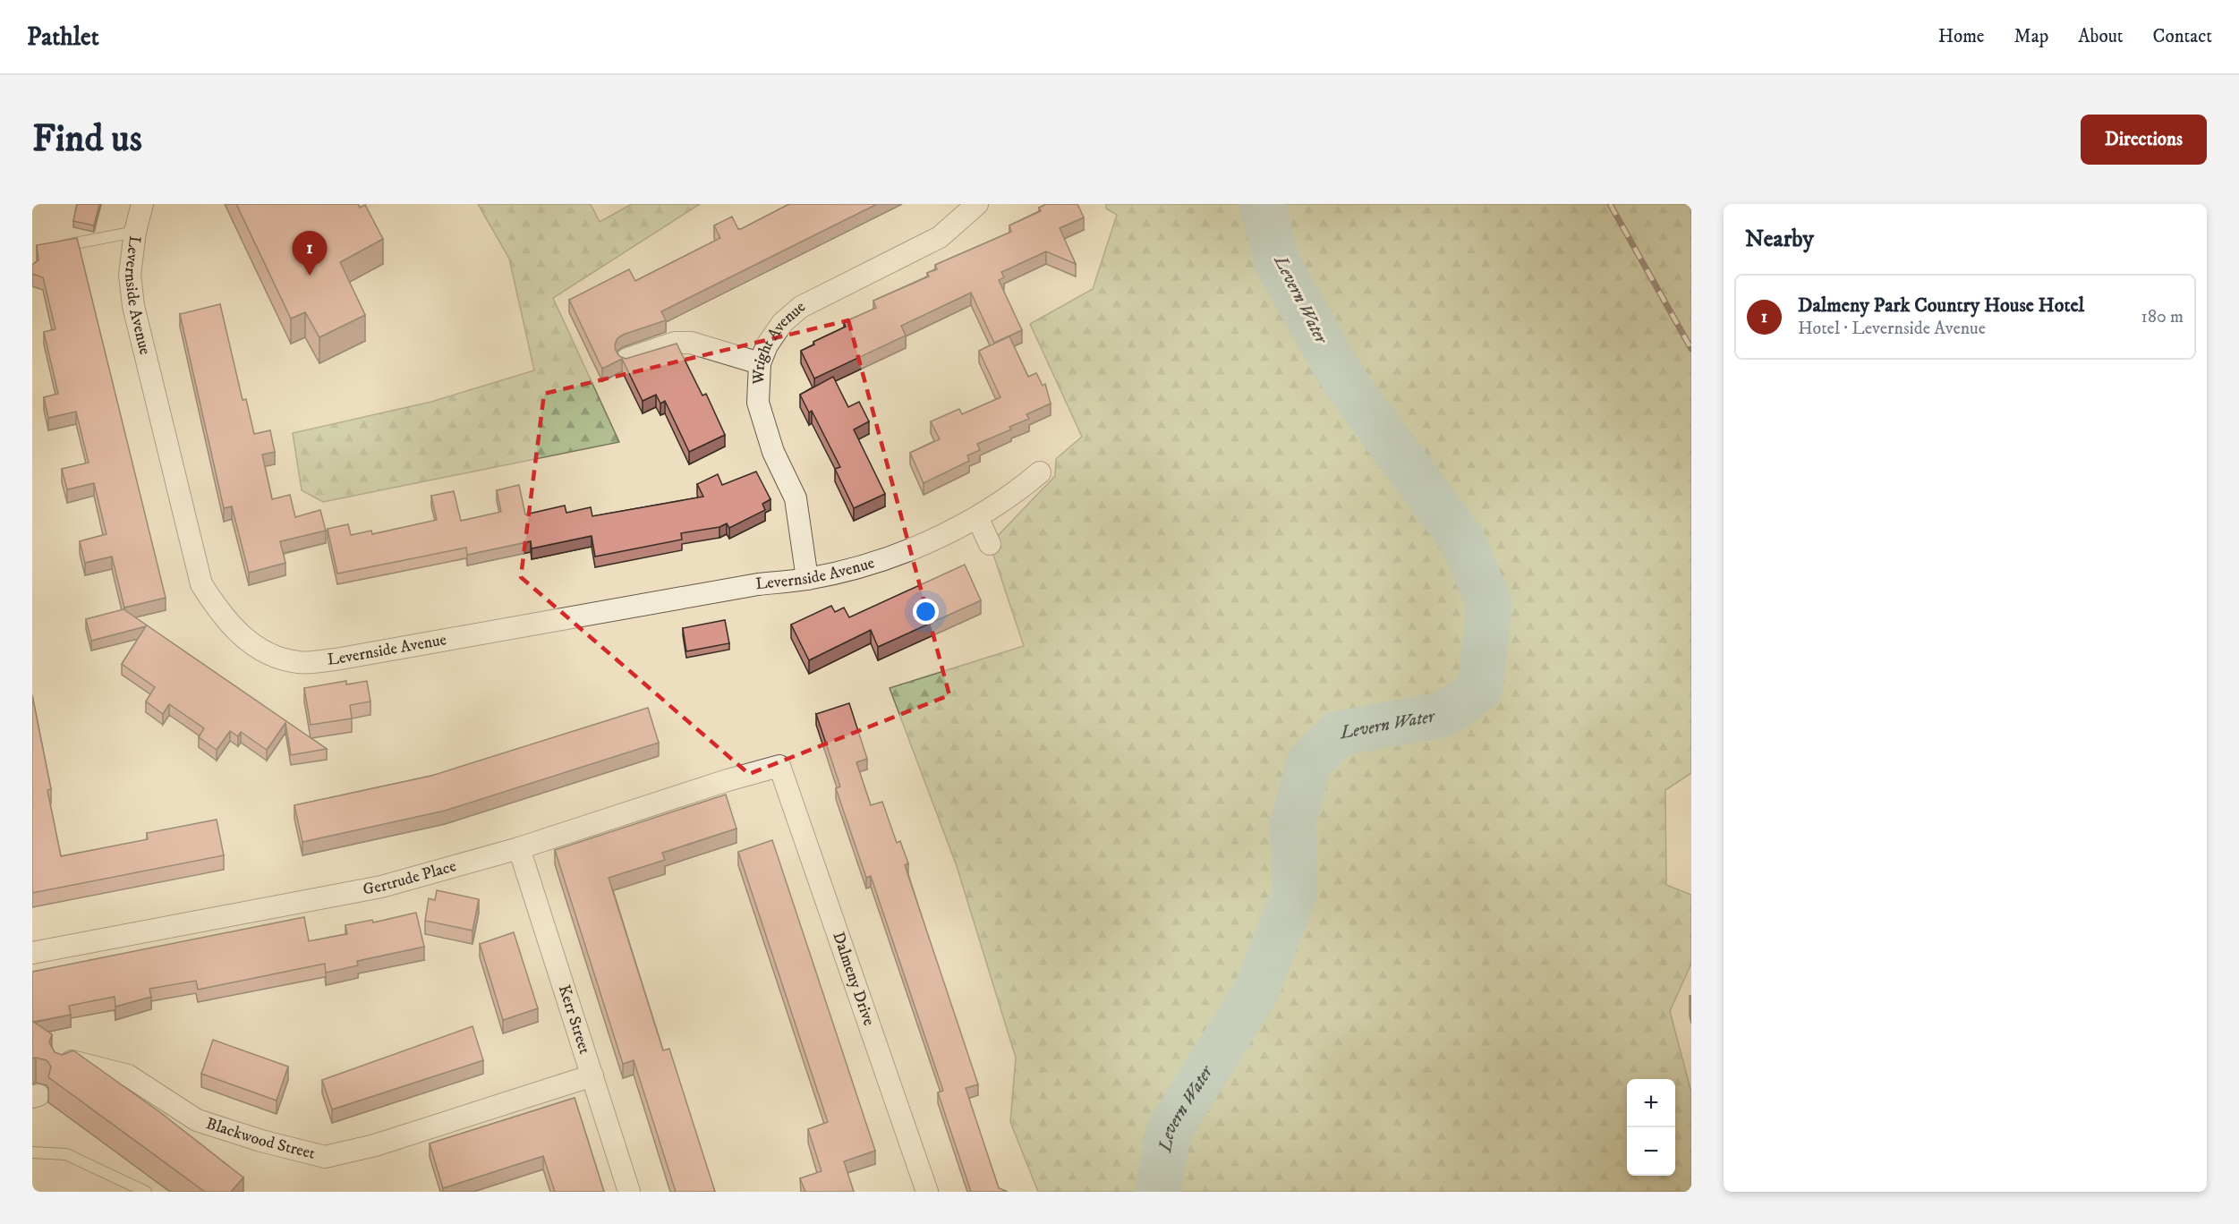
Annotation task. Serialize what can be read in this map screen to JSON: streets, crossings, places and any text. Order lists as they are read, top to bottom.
{
  "streets": {
    "street": [
      "Levernside Avenue",
      "Wright Avenue",
      "Gertrude Place",
      "Dalmeny Drive",
      "Kerr Street",
      "Blackwood Street"
    ]
  },
  "crossings": [
    ["Levernside Avenue", "Wright Avenue"],
    ["Gertrude Place", "Dalmeny Drive"],
    ["Gertrude Place", "Kerr Street"],
    ["Kerr Street", "Blackwood Street"]
  ],
  "water": ["Levern Water"],
  "page": {
    "header": "Pathlet",
    "nav": [
      "Home",
      "Map",
      "About",
      "Contact"
    ],
    "buttons": "Directions",
    "title": "Find us",
    "heading": "Nearby",
    "pins": "1",
    "list": [
      {
        "mark": "1",
        "name": "Dalmeny Park Country House Hotel",
        "note": "Hotel · Levernside Avenue",
        "value": "180 m"
      }
    ],
    "map_buttons": ["+", "−"]
  }
}
